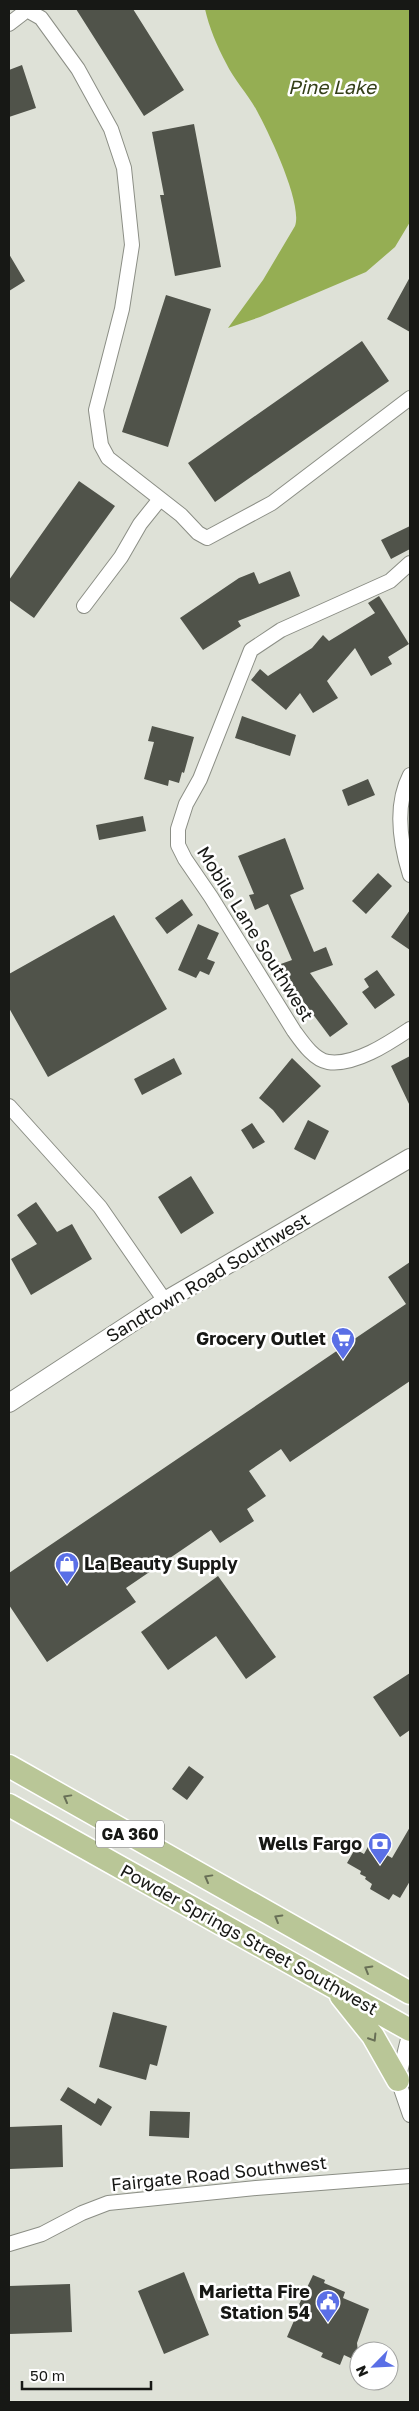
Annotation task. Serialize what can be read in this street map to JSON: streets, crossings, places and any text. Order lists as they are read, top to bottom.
{
  "streets": {
    "main road": ["GA 360", "Powder Springs Street Southwest"],
    "street": ["Mobile Lane Southwest", "Sandtown Road Southwest", "Fairgate Road Southwest"]
  },
  "water": ["Pine Lake"],
  "places": {
    "supermarket": ["Grocery Outlet"],
    "shop": ["La Beauty Supply"],
    "bank": ["Wells Fargo"],
    "public building": ["Marietta Fire Station 54"]
  },
  "scale_bar": "50 m",
  "north": "bottom left"
}
